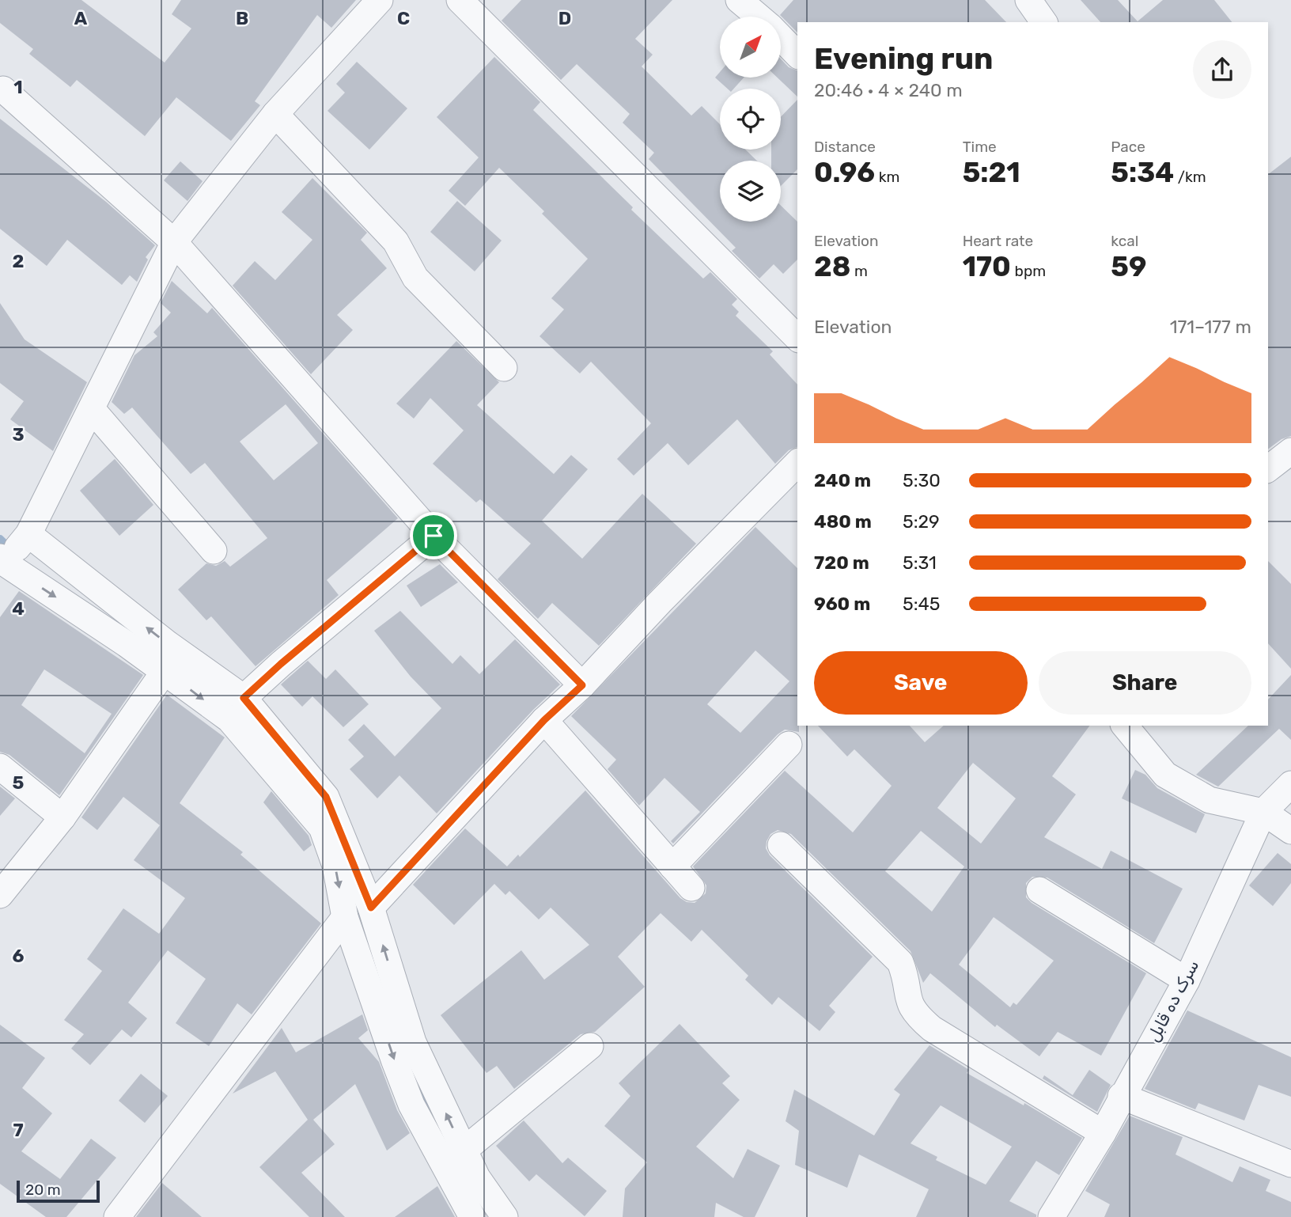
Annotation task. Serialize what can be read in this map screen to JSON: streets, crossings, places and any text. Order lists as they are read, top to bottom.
{
  "streets": {
    "street": ["سرک ده قابل"]
  },
  "scale_bar": "20 m",
  "north": "top right",
  "page": {
    "heading": ["Evening run", "20:46 · 4 × 240 m"],
    "stats": [
      ["Distance", "0.96 km"],
      ["Time", "5:21"],
      ["Pace", "5:34 /km"],
      ["Elevation", "28 m"],
      ["Heart rate", "170 bpm"],
      ["kcal", "59"]
    ],
    "chart": ["Elevation", "171–177 m"],
    "list": [
      {
        "name": "240 m",
        "note": "5:30"
      },
      {
        "name": "480 m",
        "note": "5:29"
      },
      {
        "name": "720 m",
        "note": "5:31"
      },
      {
        "name": "960 m",
        "note": "5:45"
      }
    ],
    "buttons": ["Save", "Share"],
    "scale": "20 m"
  },
  "grid": {
    "columns": [
      "A",
      "B",
      "C",
      "D"
    ],
    "rows": [
      "1",
      "2",
      "3",
      "4",
      "5",
      "6",
      "7"
    ]
  }
}
